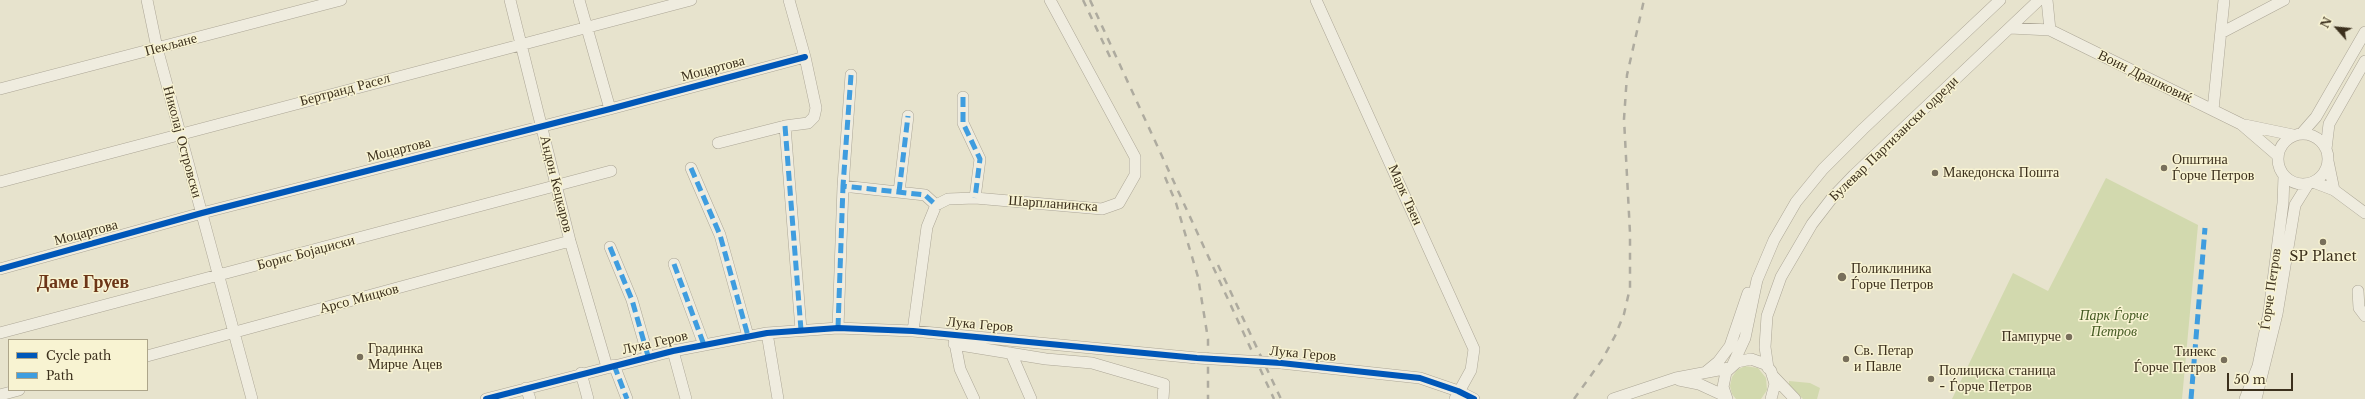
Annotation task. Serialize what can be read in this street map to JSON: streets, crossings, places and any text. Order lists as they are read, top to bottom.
{
  "streets": {
    "street": [
      "Пекљане",
      "Моцартова",
      "Воин Драшковиќ",
      "Бертранд Расел",
      "Булевар Партизански одреди",
      "Николај Островски",
      "Андон Кецкаров",
      "Марк Твен",
      "Шарпланинска",
      "Борис Бојаџиски",
      "Ѓорче Петров",
      "Арсо Мицков",
      "Лука Геров"
    ]
  },
  "crossings": [
    ["Пекљане", "Николај Островски"],
    ["Моцартова", "Николај Островски"],
    ["Моцартова", "Андон Кецкаров"],
    ["Воин Драшковиќ", "Булевар Партизански одреди"],
    ["Воин Драшковиќ", "Ѓорче Петров"],
    ["Бертранд Расел", "Николај Островски"],
    ["Бертранд Расел", "Андон Кецкаров"],
    ["Николај Островски", "Борис Бојаџиски"],
    ["Николај Островски", "Арсо Мицков"],
    ["Андон Кецкаров", "Борис Бојаџиски"],
    ["Андон Кецкаров", "Арсо Мицков"],
    ["Андон Кецкаров", "Лука Геров"],
    ["Марк Твен", "Лука Геров"]
  ],
  "districts": ["Даме Груев"],
  "parks": ["Парк Ѓорче Петров"],
  "places": [
    "Општина Ѓорче Петров",
    "Македонска Пошта",
    "SP Planet",
    "Поликлиника Ѓорче Петров",
    "Пампурче",
    "Градинка Мирче Ацев",
    "Св. Петар и Павле",
    "Тинекс Ѓорче Петров",
    "Полициска станица - Ѓорче Петров"
  ],
  "legend": ["Cycle path", "Path"],
  "scale_bar": "50 m",
  "north": "top left"
}
